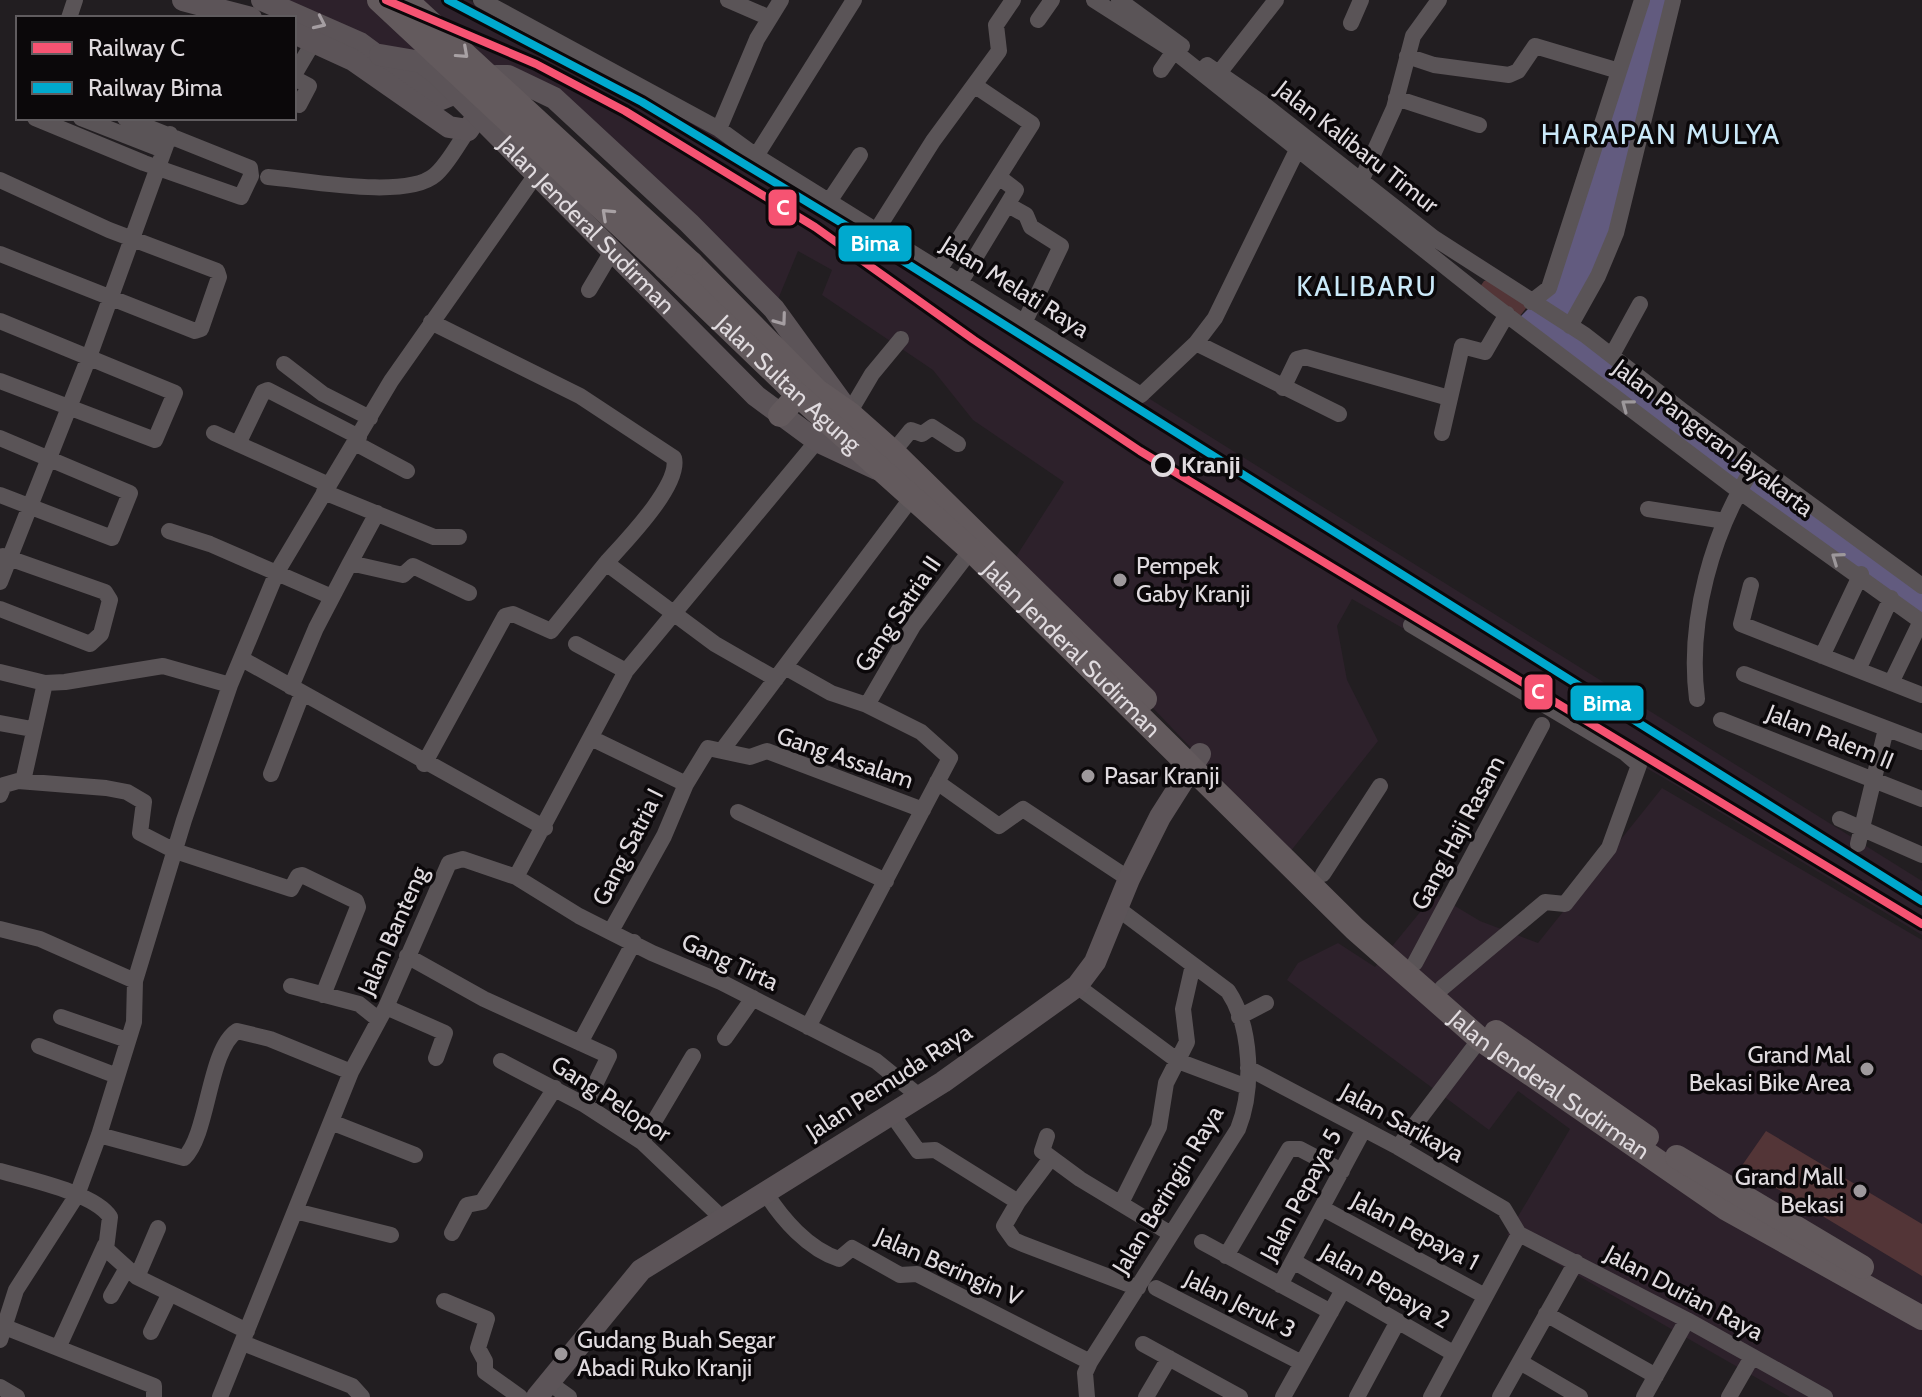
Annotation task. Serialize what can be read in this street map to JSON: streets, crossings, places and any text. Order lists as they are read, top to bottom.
{
  "streets": {
    "highway": ["Jalan Jenderal Sudirman", "Jalan Sultan Agung"],
    "main road": ["Jalan Pemuda Raya"],
    "street": [
      "Jalan Kalibaru Timur",
      "Jalan Melati Raya",
      "Jalan Pangeran Jayakarta",
      "Gang Satria II",
      "Jalan Palem II",
      "Gang Assalam",
      "Gang Haji Rasam",
      "Gang Satria I",
      "Jalan Banteng",
      "Gang Tirta",
      "Gang Pelopor",
      "Jalan Sarikaya",
      "Jalan Beringin Raya",
      "Jalan Pepaya 5",
      "Jalan Pepaya 1",
      "Jalan Beringin V",
      "Jalan Pepaya 2",
      "Jalan Durian Raya",
      "Jalan Jeruk 3"
    ]
  },
  "crossings": [
    ["Jalan Kalibaru Timur", "Jalan Melati Raya"],
    ["Jalan Kalibaru Timur", "Jalan Pangeran Jayakarta"],
    ["Jalan Jenderal Sudirman", "Jalan Sultan Agung"],
    ["Jalan Jenderal Sudirman", "Gang Satria II"],
    ["Jalan Jenderal Sudirman", "Gang Haji Rasam"],
    ["Jalan Jenderal Sudirman", "Jalan Pemuda Raya"],
    ["Gang Assalam", "Jalan Pemuda Raya"],
    ["Gang Satria I", "Gang Tirta"],
    ["Jalan Banteng", "Gang Tirta"],
    ["Gang Tirta", "Jalan Pemuda Raya"],
    ["Jalan Pemuda Raya", "Gang Pelopor"],
    ["Jalan Pemuda Raya", "Jalan Beringin Raya"],
    ["Jalan Pemuda Raya", "Jalan Beringin V"],
    ["Jalan Sarikaya", "Jalan Beringin Raya"],
    ["Jalan Sarikaya", "Jalan Pepaya 5"],
    ["Jalan Sarikaya", "Jalan Durian Raya"],
    ["Jalan Beringin Raya", "Jalan Beringin V"],
    ["Jalan Pepaya 5", "Jalan Pepaya 1"],
    ["Jalan Pepaya 5", "Jalan Pepaya 2"]
  ],
  "districts": ["HARAPAN MULYA", "KALIBARU"],
  "places": [
    "Kranji",
    "Pempek Gaby Kranji",
    "Pasar Kranji",
    "Grand Mal Bekasi Bike Area",
    "Grand Mall Bekasi",
    "Gudang Buah Segar Abadi Ruko Kranji"
  ],
  "lines": ["rail line C", "rail line Bima"],
  "legend": ["Railway C", "Railway Bima"]
}
